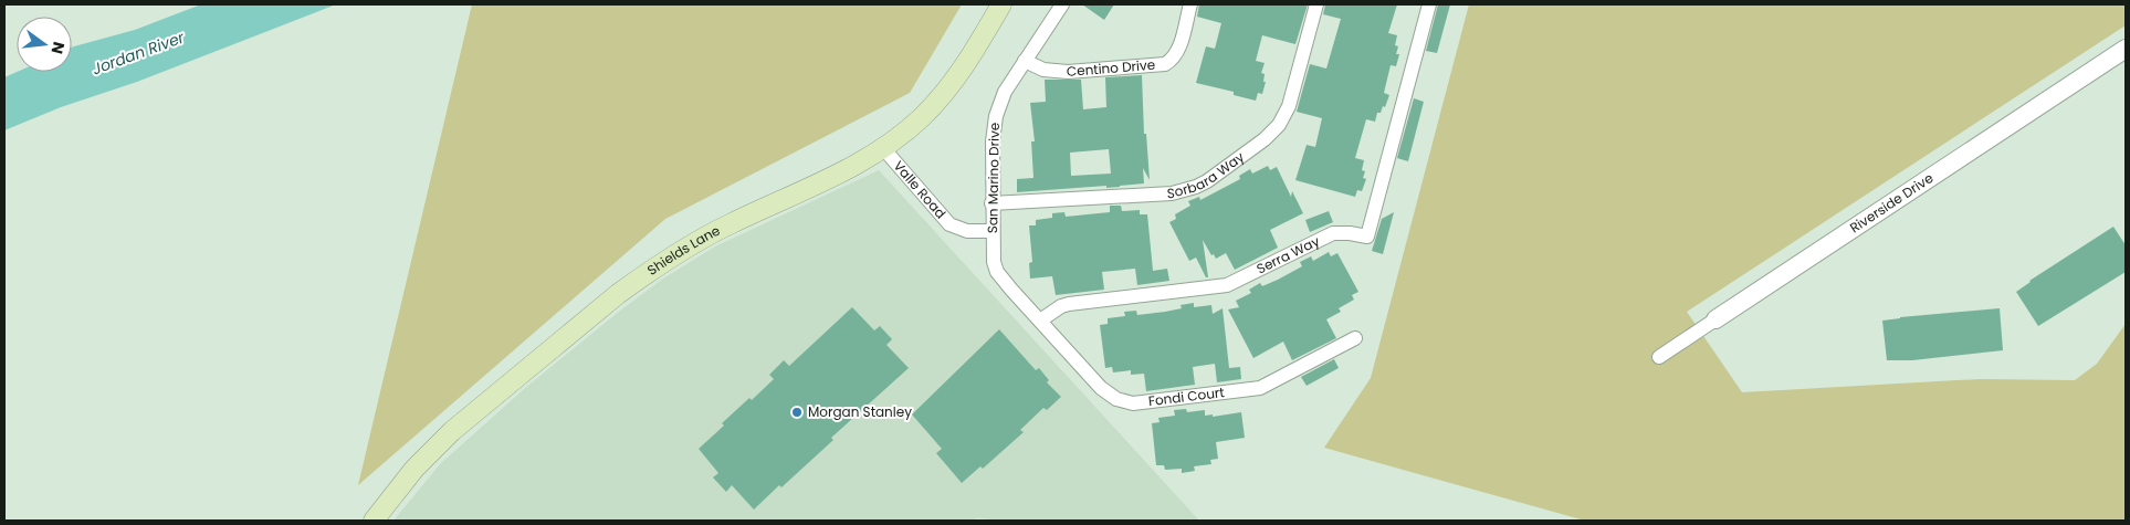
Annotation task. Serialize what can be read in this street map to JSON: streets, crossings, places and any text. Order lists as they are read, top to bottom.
{
  "streets": {
    "main road": ["Shields Lane"],
    "street": [
      "Centino Drive",
      "Sorbara Way",
      "San Marino Drive",
      "Valle Road",
      "Riverside Drive",
      "Serra Way",
      "Fondi Court"
    ]
  },
  "crossings": [
    ["Centino Drive", "San Marino Drive"],
    ["Sorbara Way", "San Marino Drive"],
    ["San Marino Drive", "Valle Road"],
    ["San Marino Drive", "Serra Way"],
    ["San Marino Drive", "Fondi Court"],
    ["Valle Road", "Shields Lane"],
    ["Serra Way", "Fondi Court"]
  ],
  "water": ["Jordan River"],
  "places": ["Morgan Stanley"],
  "north": "right"
}
